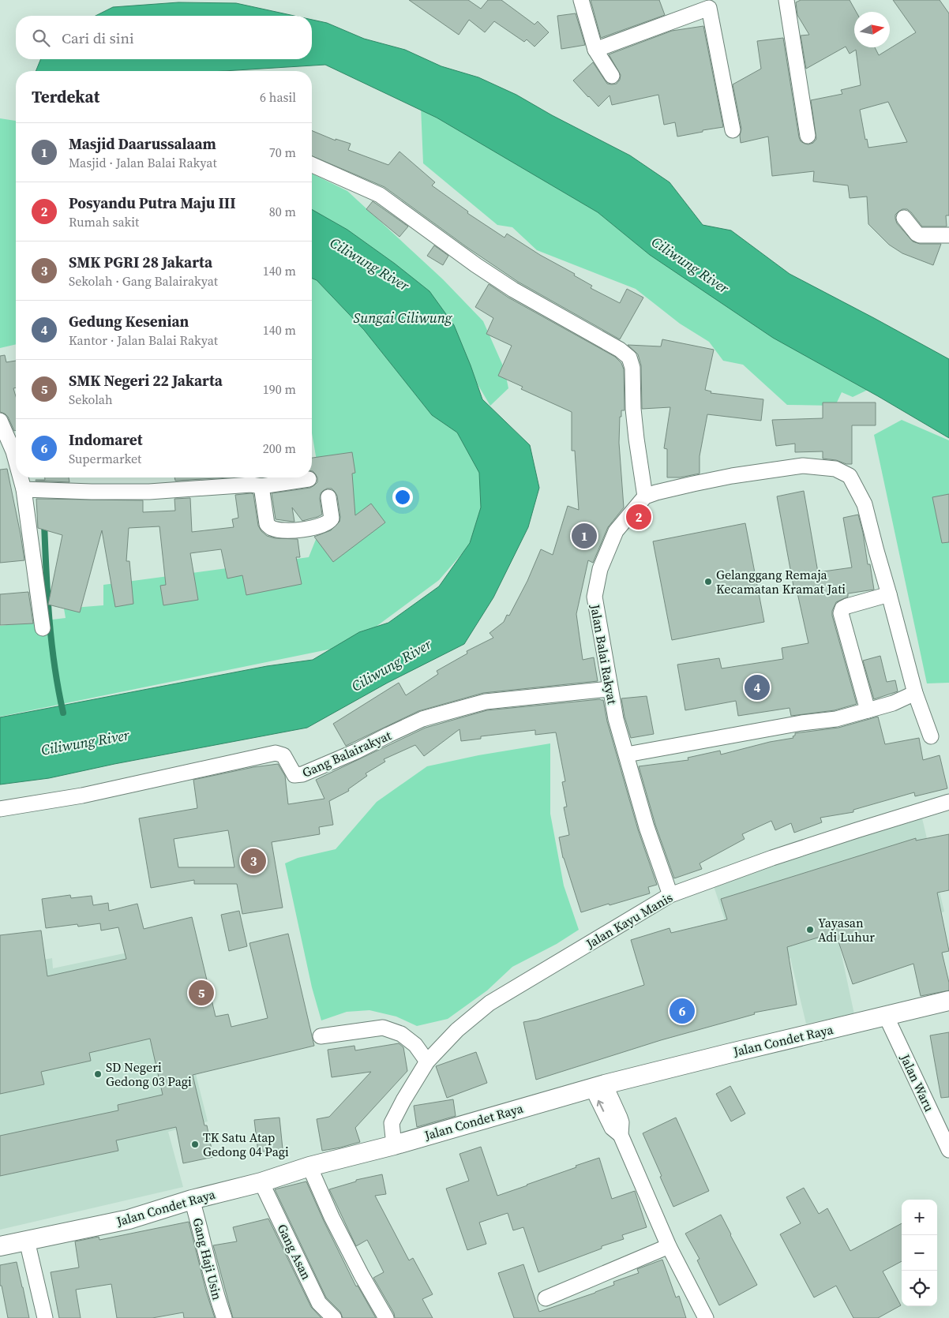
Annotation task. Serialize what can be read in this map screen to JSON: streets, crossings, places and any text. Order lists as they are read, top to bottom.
{
  "streets": {
    "street": [
      "Jalan Balai Rakyat",
      "Gang Balairakyat",
      "Jalan Kayu Manis",
      "Jalan Condet Raya",
      "Jalan Waru",
      "Gang Asan",
      "Gang Haji Usin"
    ]
  },
  "crossings": [
    ["Jalan Balai Rakyat", "Gang Balairakyat"],
    ["Jalan Balai Rakyat", "Jalan Kayu Manis"],
    ["Jalan Kayu Manis", "Jalan Condet Raya"],
    ["Jalan Condet Raya", "Jalan Waru"],
    ["Jalan Condet Raya", "Gang Asan"],
    ["Jalan Condet Raya", "Gang Haji Usin"]
  ],
  "water": ["Ciliwung River", "Sungai Ciliwung"],
  "places": [
    "Gelanggang Remaja Kecamatan Kramat Jati",
    "Yayasan Adi Luhur",
    "SD Negeri Gedong 03 Pagi",
    "TK Satu Atap Gedong 04 Pagi"
  ],
  "north": "right",
  "page": {
    "search": "Cari di sini",
    "heading": ["Terdekat", "6 hasil"],
    "list": [
      {
        "mark": "1",
        "name": "Masjid Daarussalaam",
        "note": "Masjid · Jalan Balai Rakyat",
        "value": "70 m"
      },
      {
        "mark": "2",
        "name": "Posyandu Putra Maju III",
        "note": "Rumah sakit",
        "value": "80 m"
      },
      {
        "mark": "3",
        "name": "SMK PGRI 28 Jakarta",
        "note": "Sekolah · Gang Balairakyat",
        "value": "140 m"
      },
      {
        "mark": "4",
        "name": "Gedung Kesenian",
        "note": "Kantor · Jalan Balai Rakyat",
        "value": "140 m"
      },
      {
        "mark": "5",
        "name": "SMK Negeri 22 Jakarta",
        "note": "Sekolah",
        "value": "190 m"
      },
      {
        "mark": "6",
        "name": "Indomaret",
        "note": "Supermarket",
        "value": "200 m"
      }
    ],
    "pins": [
      "2",
      "1",
      "4",
      "3",
      "5",
      "6"
    ],
    "map_buttons": ["+", "−"]
  }
}
